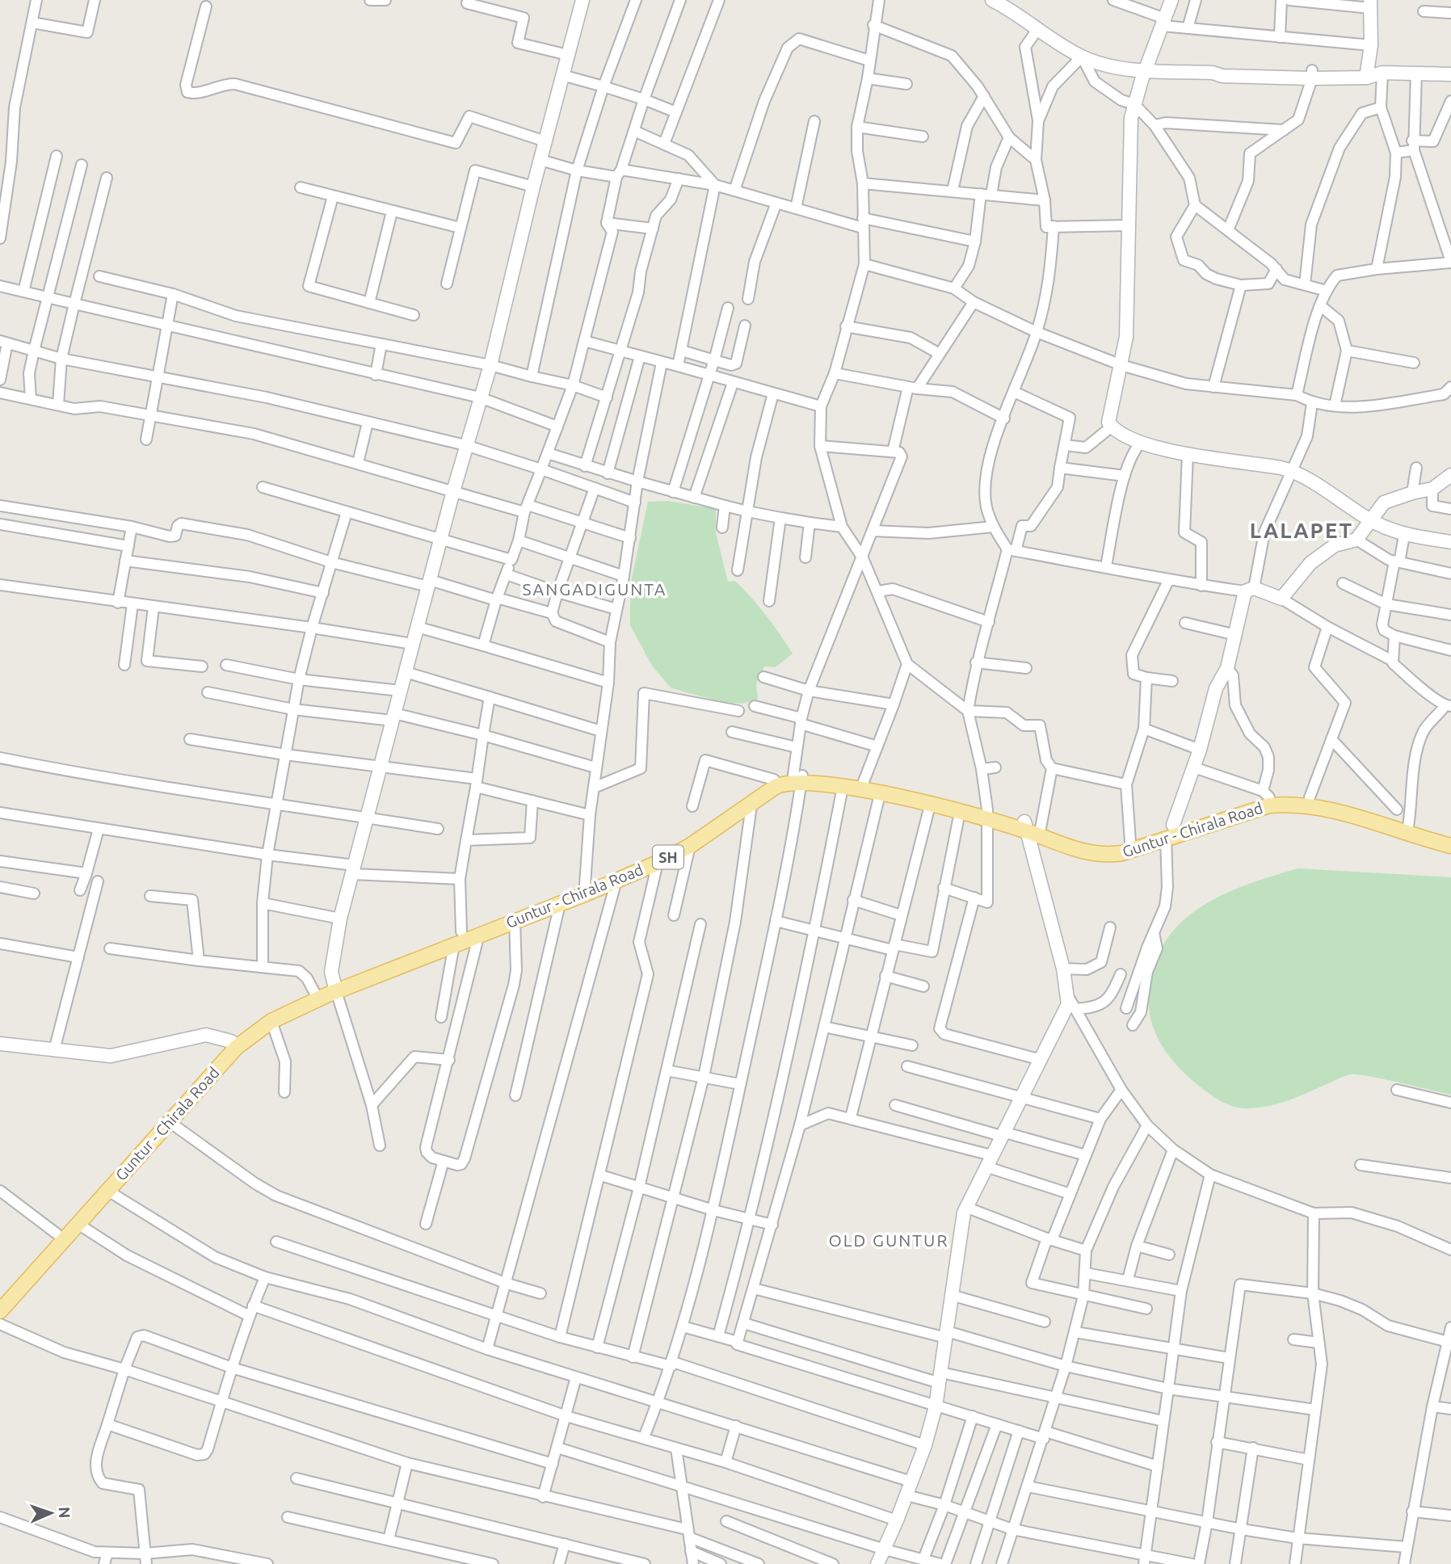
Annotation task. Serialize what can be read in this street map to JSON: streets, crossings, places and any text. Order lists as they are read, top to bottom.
{
  "streets": {
    "main road": ["Guntur - Chirala Road", "SH"]
  },
  "districts": ["LALAPET", "SANGADIGUNTA", "OLD GUNTUR"],
  "north": "right"
}
